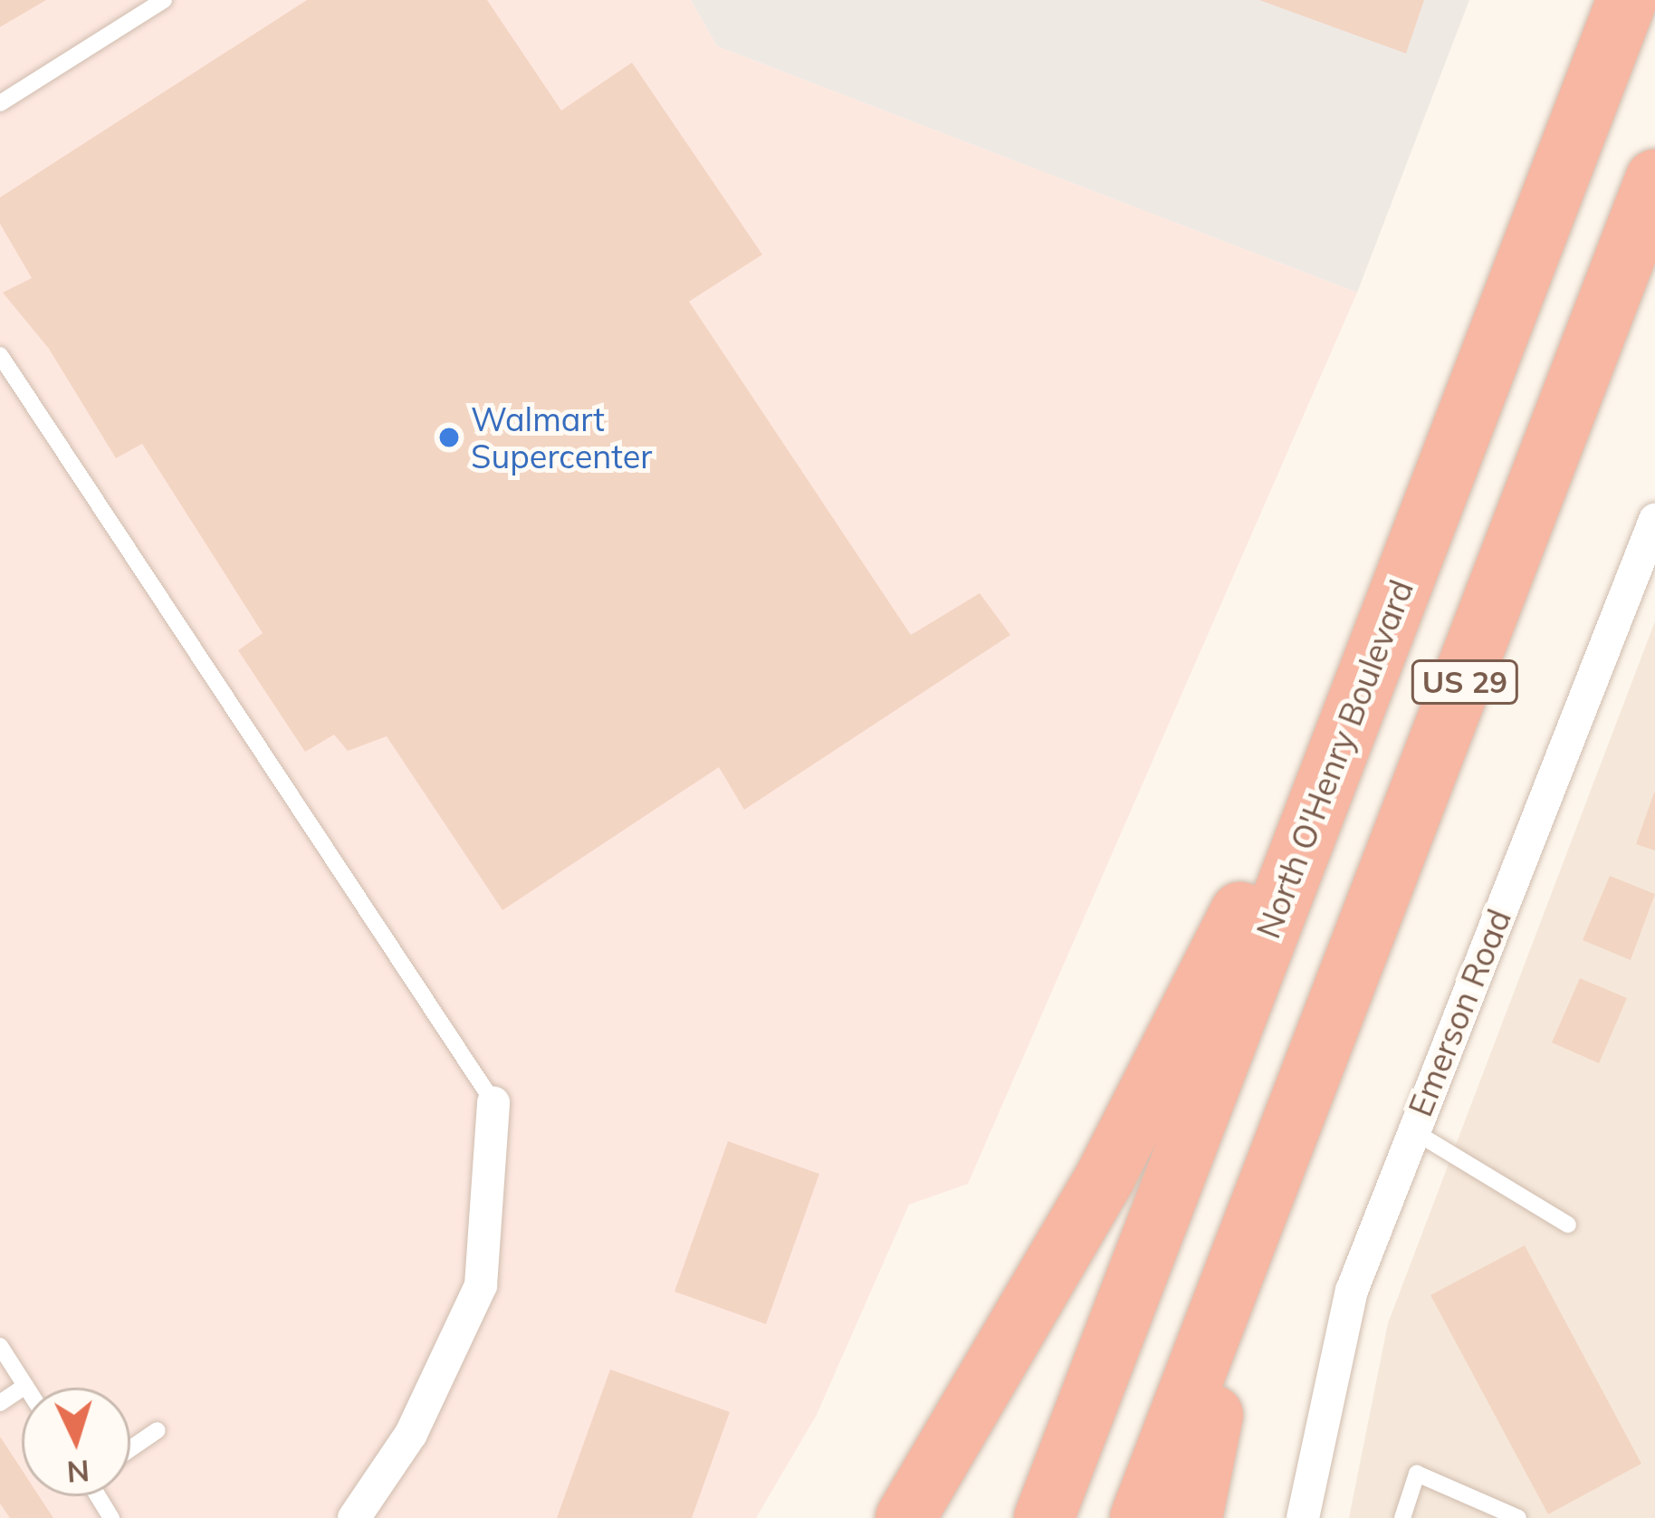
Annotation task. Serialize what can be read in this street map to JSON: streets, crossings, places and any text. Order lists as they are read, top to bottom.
{
  "streets": {
    "highway": ["US 29", "North O'Henry Boulevard"],
    "street": ["Emerson Road"]
  },
  "places": ["Walmart Supercenter"],
  "north": "bottom"
}
